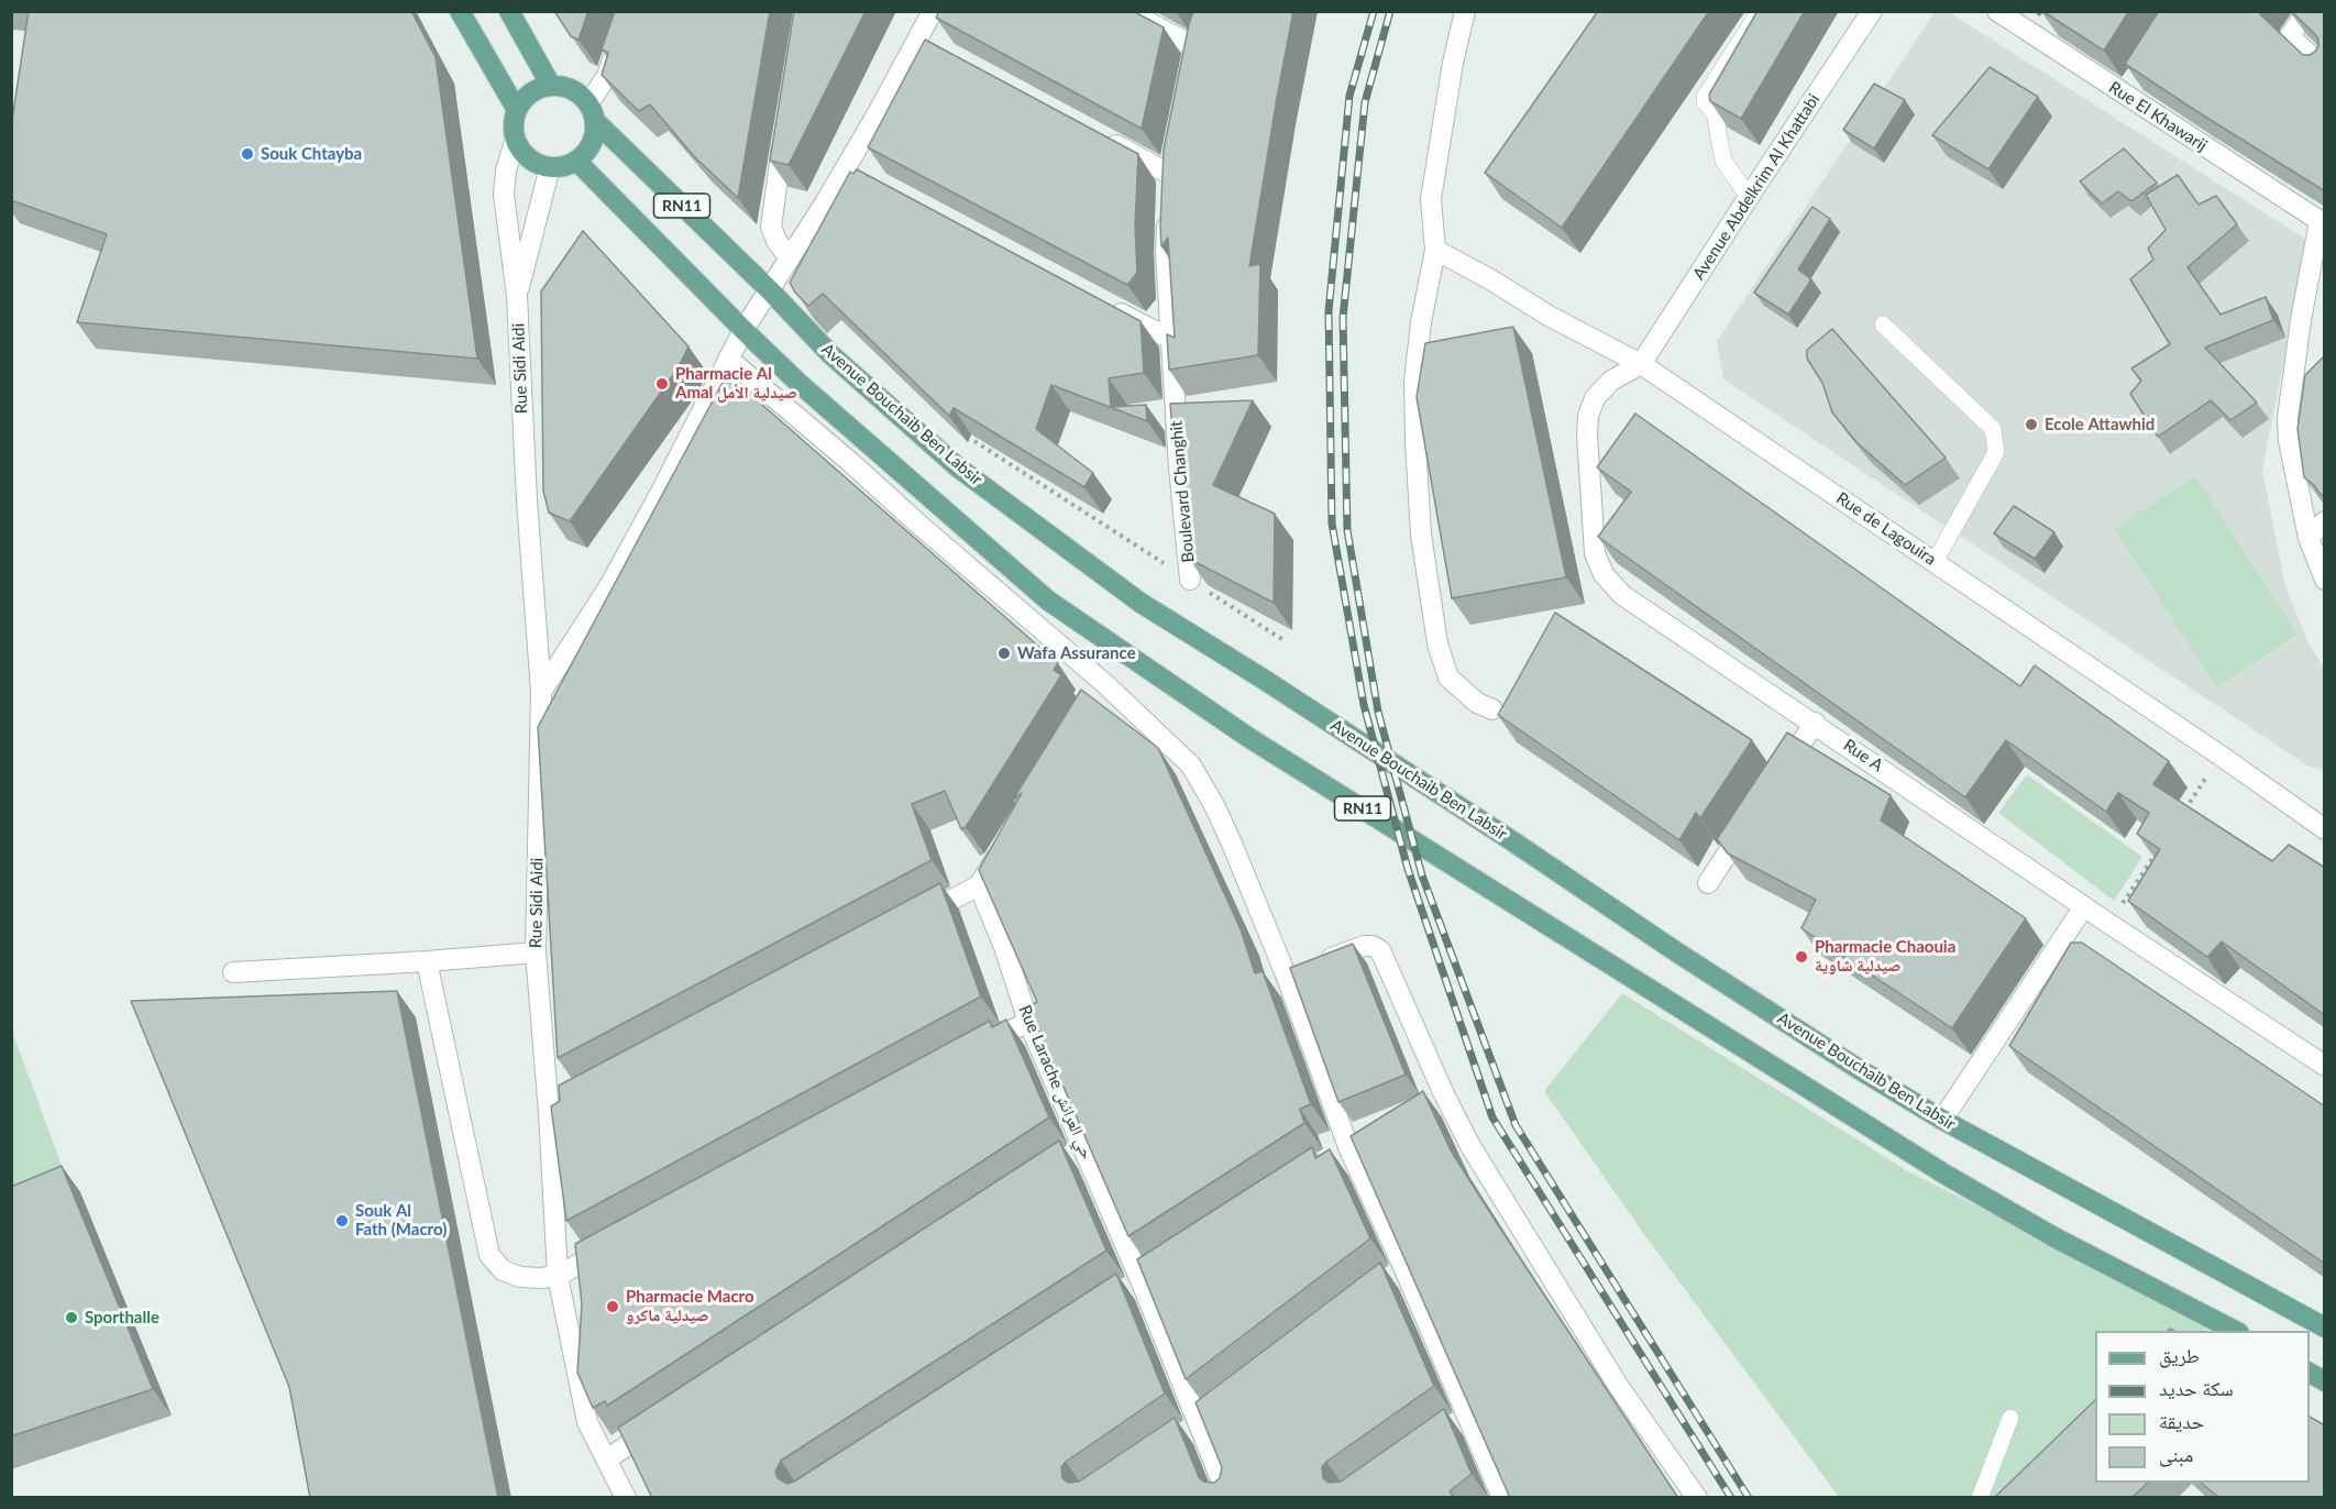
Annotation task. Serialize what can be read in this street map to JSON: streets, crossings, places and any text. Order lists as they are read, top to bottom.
{
  "streets": {
    "main road": ["RN11", "Avenue Bouchaib Ben Labsir"],
    "street": [
      "Rue El Khawarij",
      "Avenue Abdelkrim Al Khattabi",
      "Rue Sidi Aidi",
      "Boulevard Changhit",
      "Rue de Lagouira",
      "Rue A",
      "Rue Larache حي العرائش"
    ]
  },
  "crossings": [
    ["Avenue Abdelkrim Al Khattabi", "Rue de Lagouira"],
    ["Avenue Abdelkrim Al Khattabi", "Rue A"],
    ["RN11", "Rue Sidi Aidi"],
    ["RN11", "Avenue Bouchaib Ben Labsir"],
    ["Rue Sidi Aidi", "Avenue Bouchaib Ben Labsir"],
    ["Rue de Lagouira", "Rue A"]
  ],
  "places": [
    "Souk Chtayba",
    "Pharmacie Al Amal صيدلية الأمل",
    "Ecole Attawhid",
    "Wafa Assurance",
    "Pharmacie Chaouia صيدلية شاوية",
    "Souk Al Fath (Macro)",
    "Pharmacie Macro صيدلية ماكرو",
    "Sporthalle"
  ],
  "legend": [
    "طريق",
    "سكة حديد",
    "حديقة",
    "مبنى"
  ]
}
